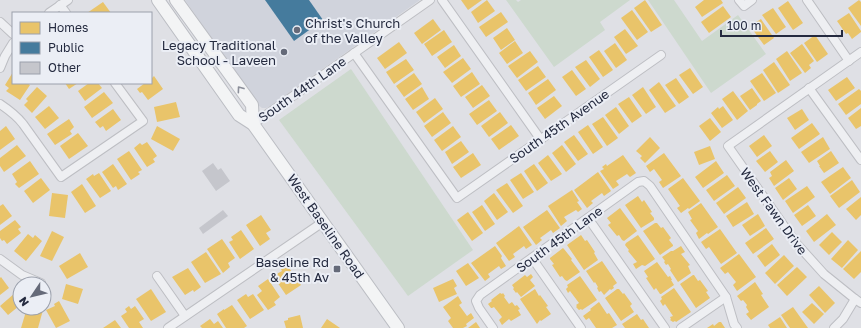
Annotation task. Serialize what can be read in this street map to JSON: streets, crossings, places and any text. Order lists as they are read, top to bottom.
{
  "streets": {
    "main road": ["West Baseline Road"],
    "street": [
      "South 44th Lane",
      "South 45th Avenue",
      "West Fawn Drive",
      "South 45th Lane"
    ]
  },
  "crossings": [
    ["South 44th Lane", "South 45th Avenue"],
    ["South 44th Lane", "West Baseline Road"]
  ],
  "places": {
    "other": ["Christ's Church of the Valley", "Legacy Traditional School - Laveen"],
    "transit": ["Baseline Rd & 45th Av"]
  },
  "legend": ["Homes", "Public", "Other"],
  "scale_bar": "100 m",
  "north": "bottom left"
}
